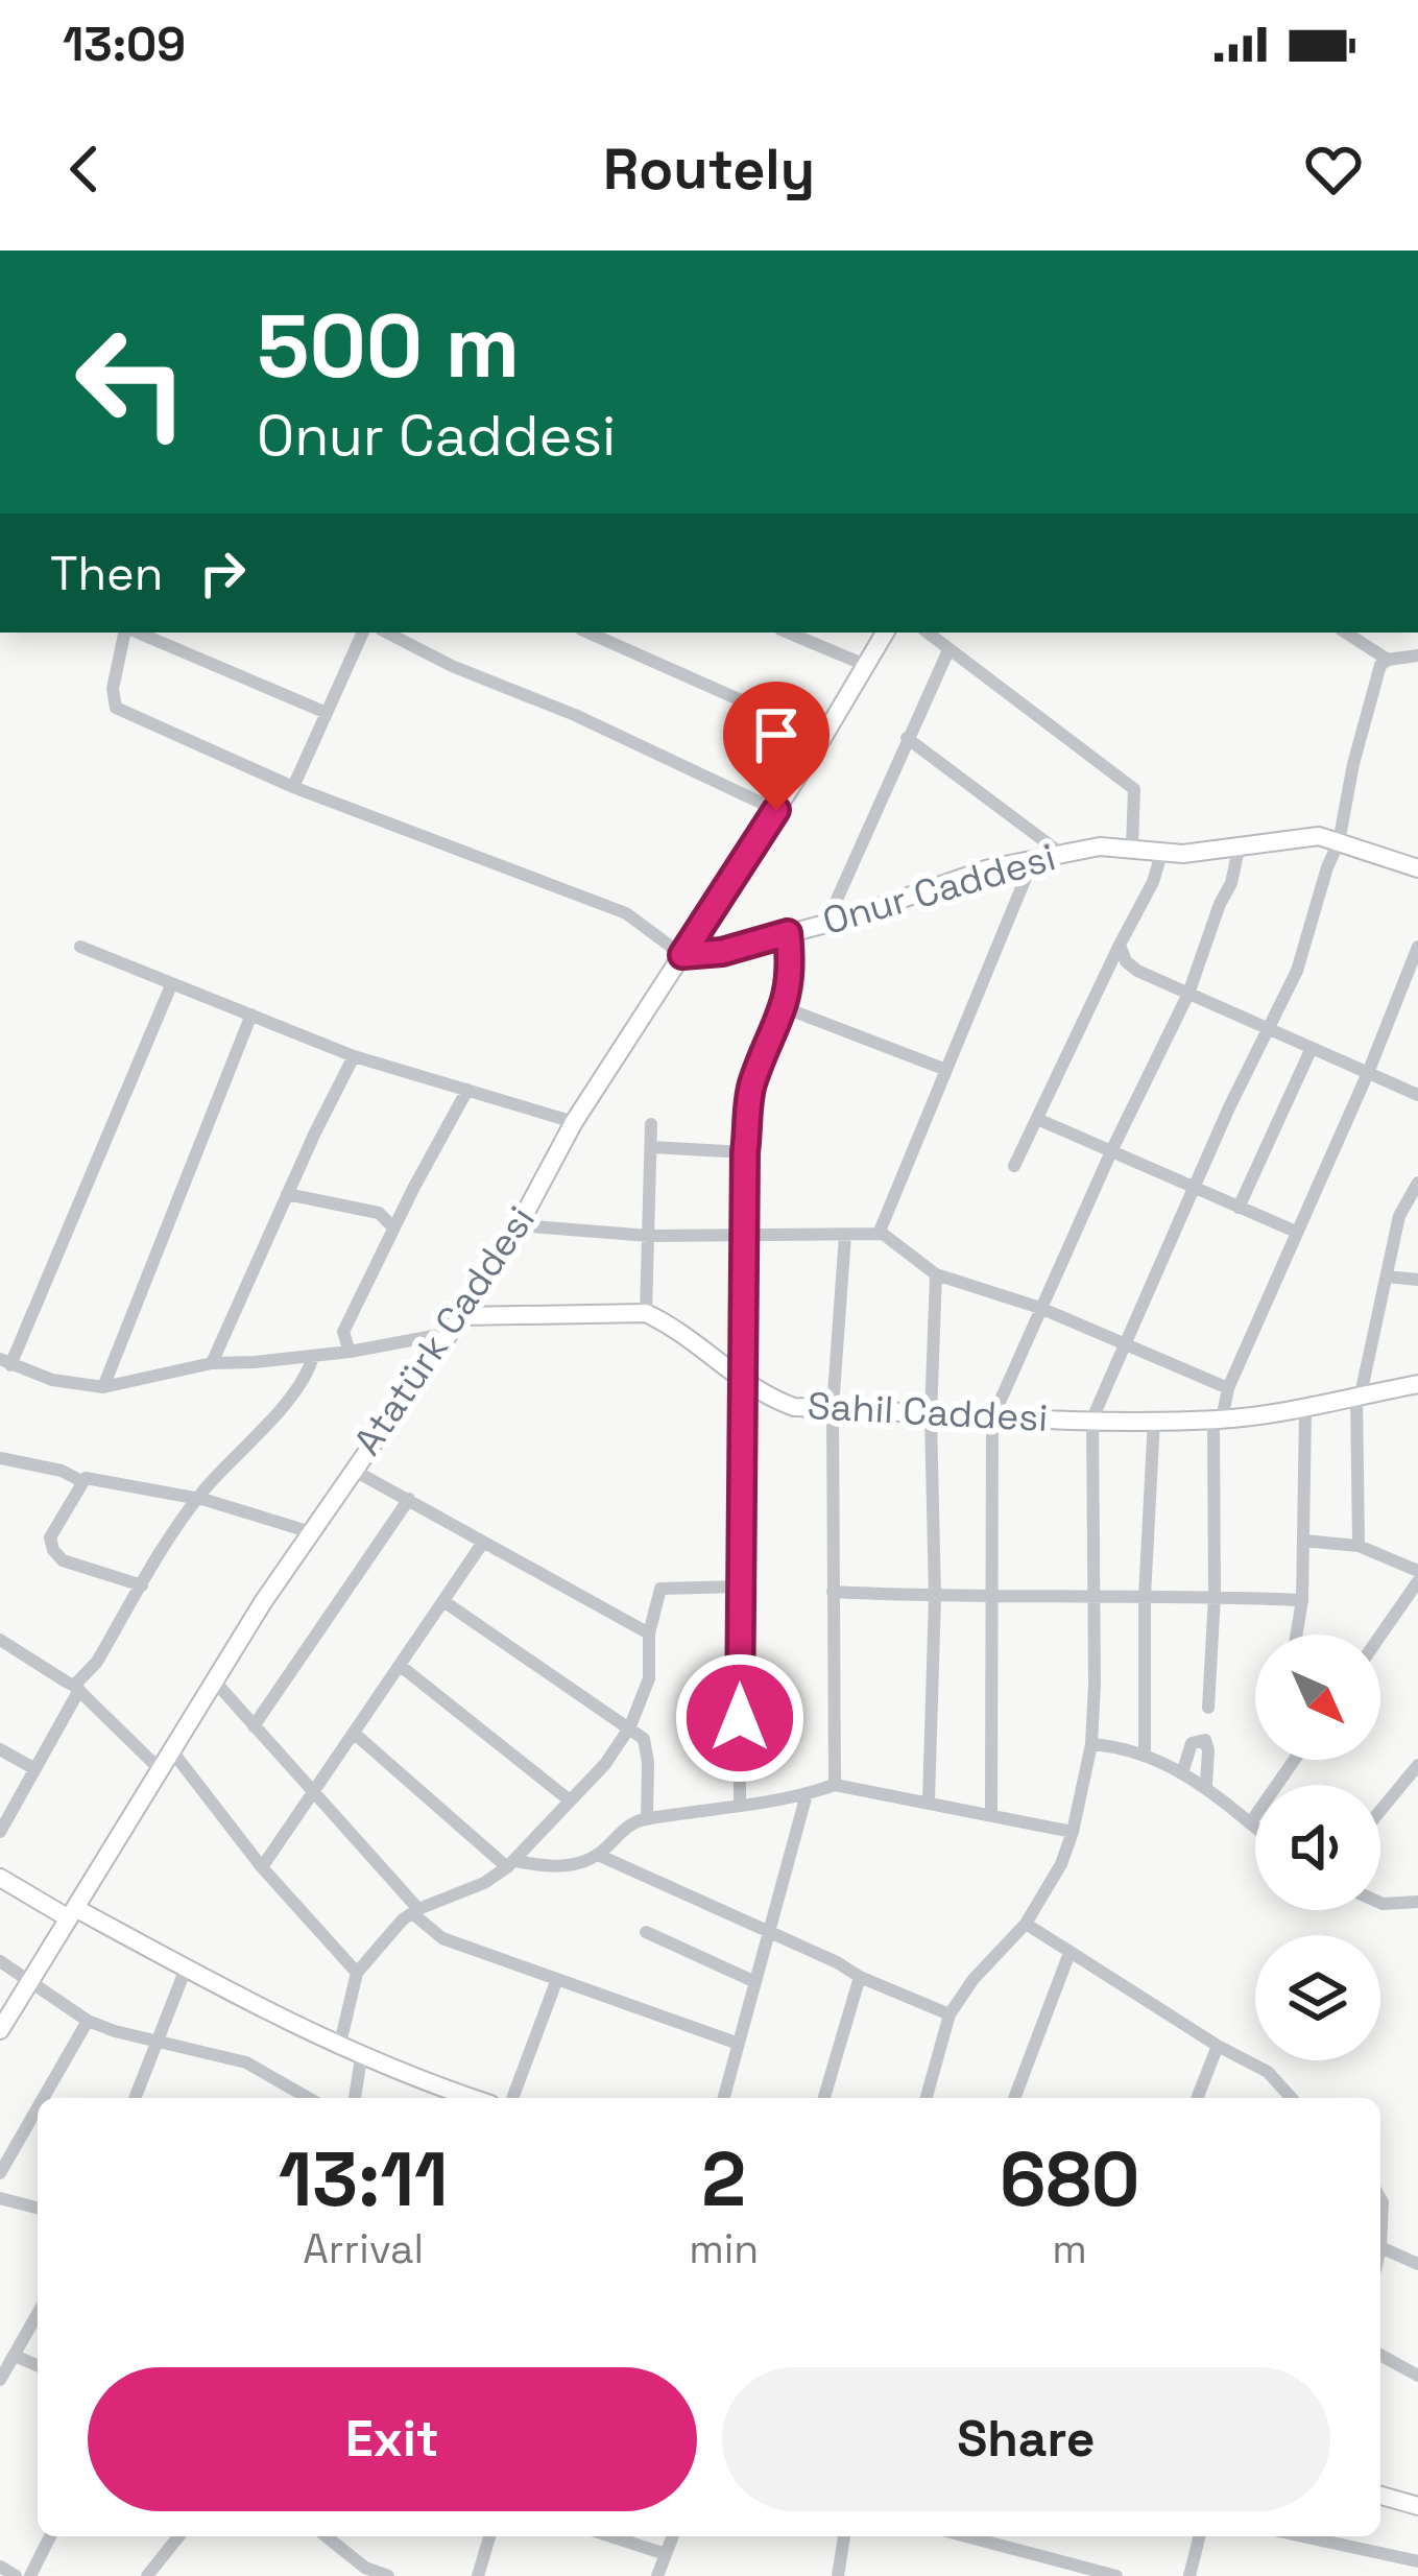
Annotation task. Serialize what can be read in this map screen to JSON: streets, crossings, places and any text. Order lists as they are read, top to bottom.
{
  "streets": {
    "street": ["Onur Caddesi", "Atatürk Caddesi", "Sahil Caddesi"]
  },
  "crossings": [
    ["Onur Caddesi", "Atatürk Caddesi"]
  ],
  "north": "bottom right",
  "page": {
    "status": "13:09",
    "header": "Routely",
    "turn": ["500 m", "Onur Caddesi"],
    "then": "Then",
    "eta": [
      "13:11",
      "Arrival",
      "2",
      "min",
      "680",
      "m"
    ],
    "buttons": ["Exit", "Share"]
  }
}
